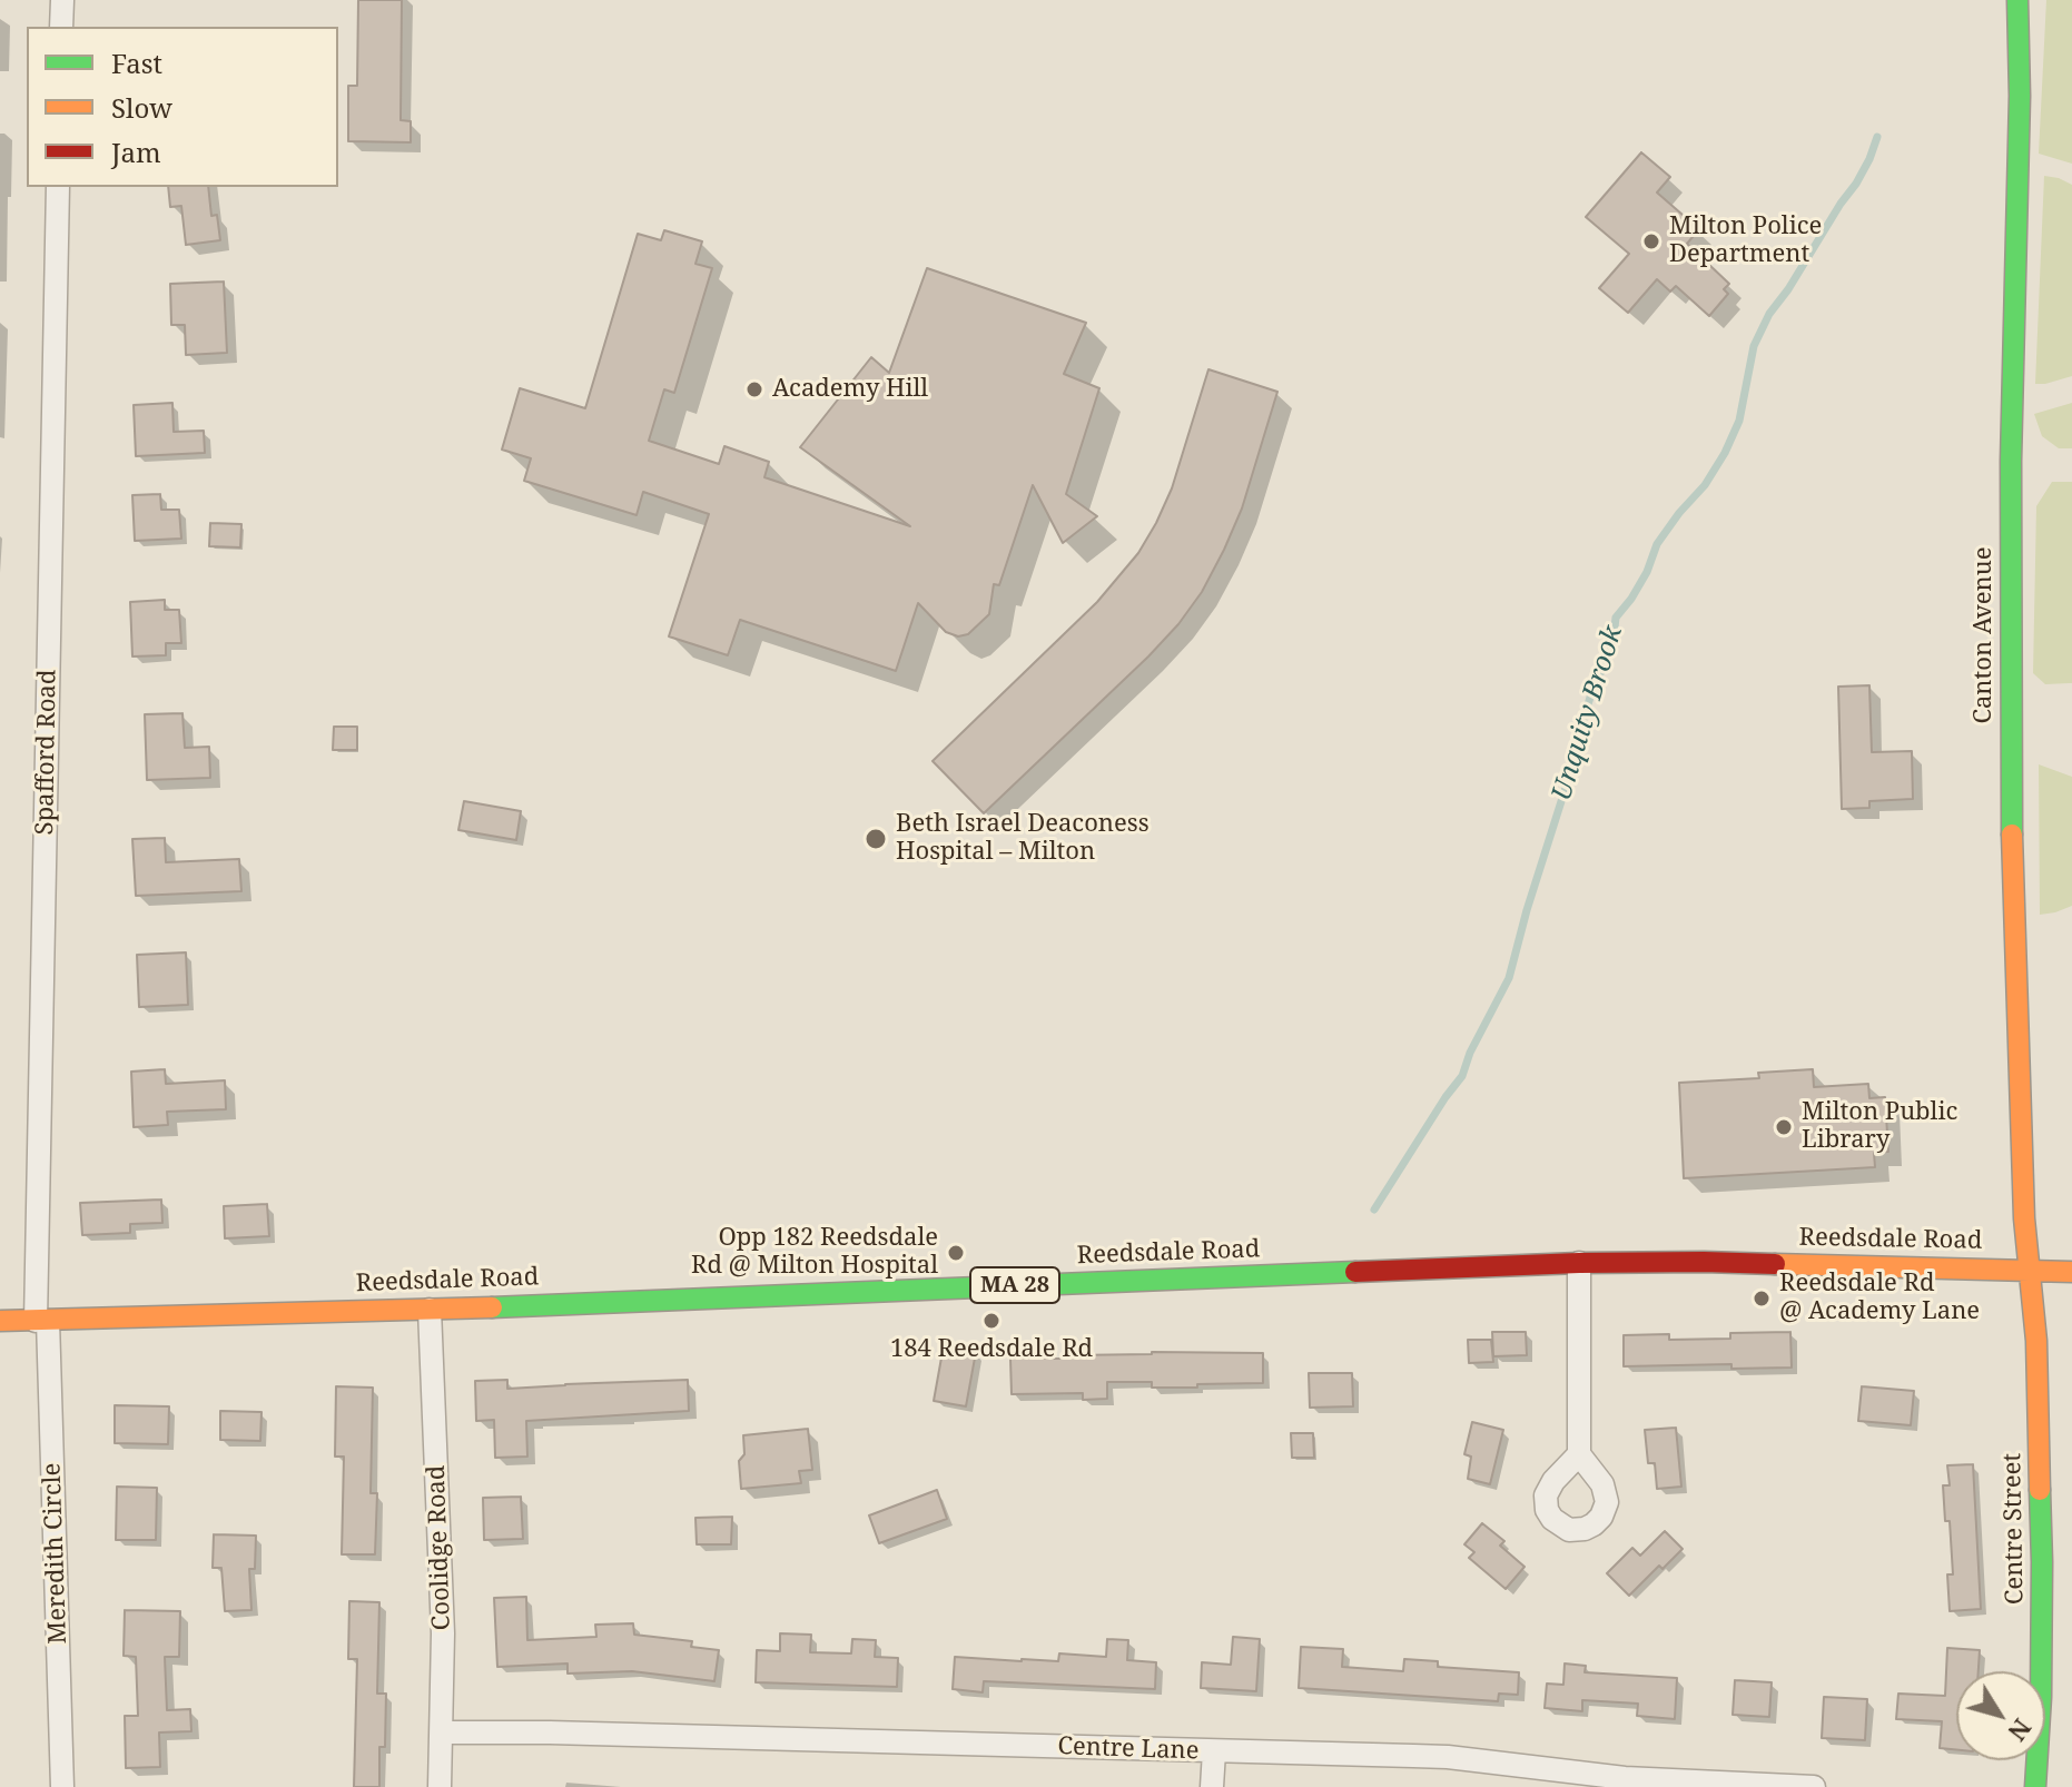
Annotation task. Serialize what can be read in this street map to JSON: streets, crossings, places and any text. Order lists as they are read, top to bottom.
{
  "streets": {
    "main road": [
      "Canton Avenue",
      "Reedsdale Road",
      "MA 28",
      "Centre Street"
    ],
    "street": [
      "Spafford Road",
      "Coolidge Road",
      "Meredith Circle",
      "Centre Lane"
    ]
  },
  "crossings": [
    ["Canton Avenue", "Reedsdale Road"],
    ["Canton Avenue", "Centre Street"],
    ["Spafford Road", "Reedsdale Road"],
    ["Spafford Road", "Meredith Circle"],
    ["Reedsdale Road", "Centre Street"],
    ["Reedsdale Road", "Coolidge Road"],
    ["Reedsdale Road", "Meredith Circle"],
    ["Coolidge Road", "Centre Lane"]
  ],
  "water": ["Unquity Brook"],
  "places": [
    "Milton Police Department",
    "Academy Hill",
    "Beth Israel Deaconess Hospital – Milton",
    "Milton Public Library",
    "Opp 182 Reedsdale Rd @ Milton Hospital",
    "Reedsdale Rd @ Academy Lane",
    "184 Reedsdale Rd"
  ],
  "legend": ["Fast", "Slow", "Jam"],
  "north": "bottom right"
}
